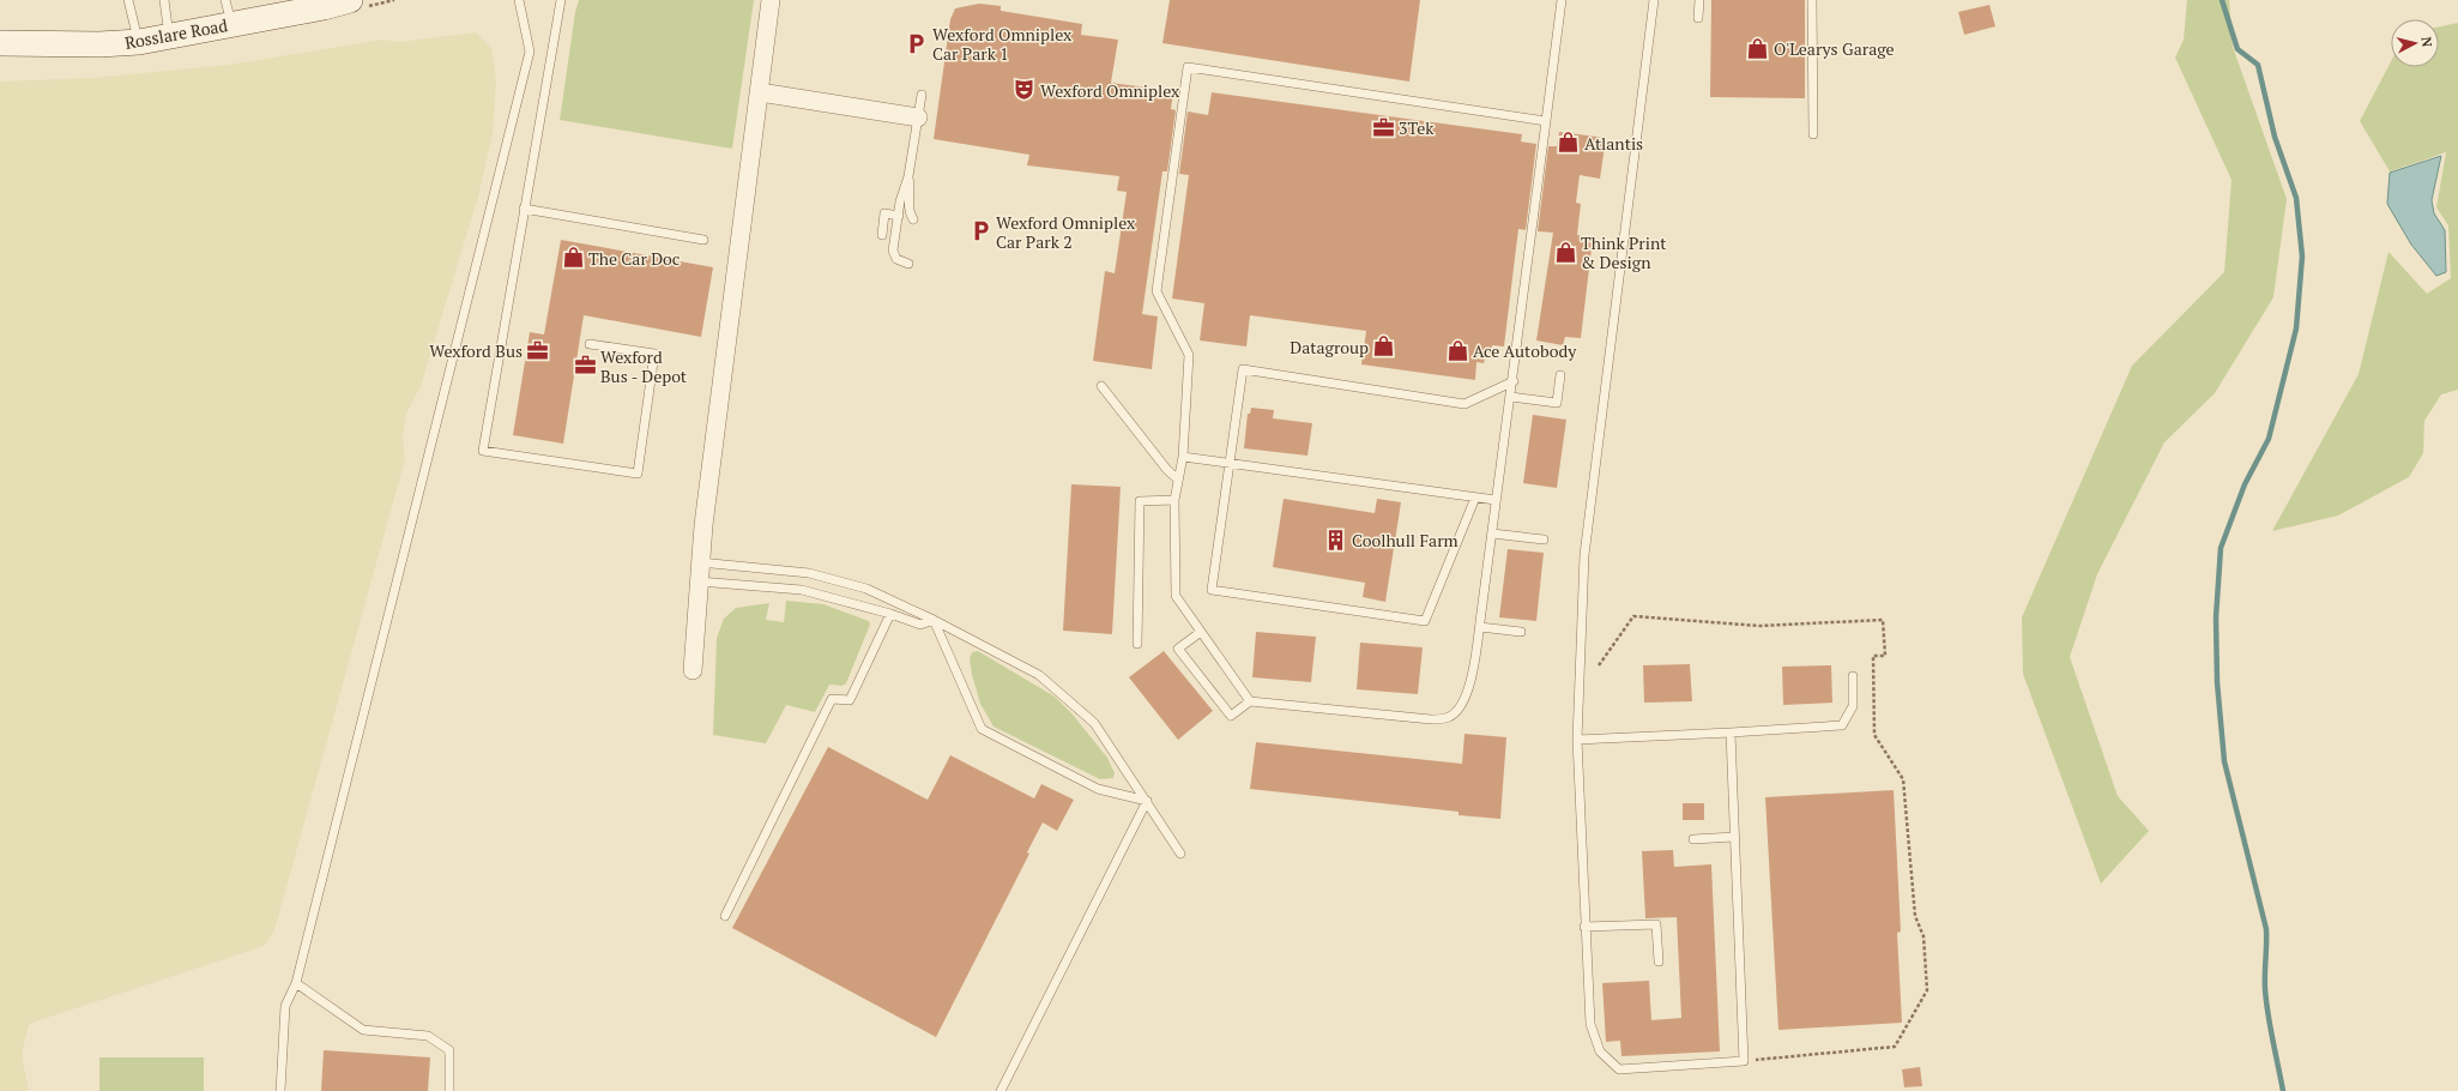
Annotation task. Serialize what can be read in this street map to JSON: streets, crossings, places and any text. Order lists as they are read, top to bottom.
{
  "streets": {
    "main road": ["Rosslare Road"]
  },
  "places": {
    "parking": ["Wexford Omniplex Car Park 1", "Wexford Omniplex Car Park 2"],
    "shop": [
      "O'Learys Garage",
      "Atlantis",
      "Think Print & Design",
      "The Car Doc",
      "Datagroup",
      "Ace Autobody"
    ],
    "theatre": ["Wexford Omniplex"],
    "office": ["3Tek", "Wexford Bus", "Wexford Bus - Depot"],
    "building": ["Coolhull Farm"]
  },
  "north": "right"
}
